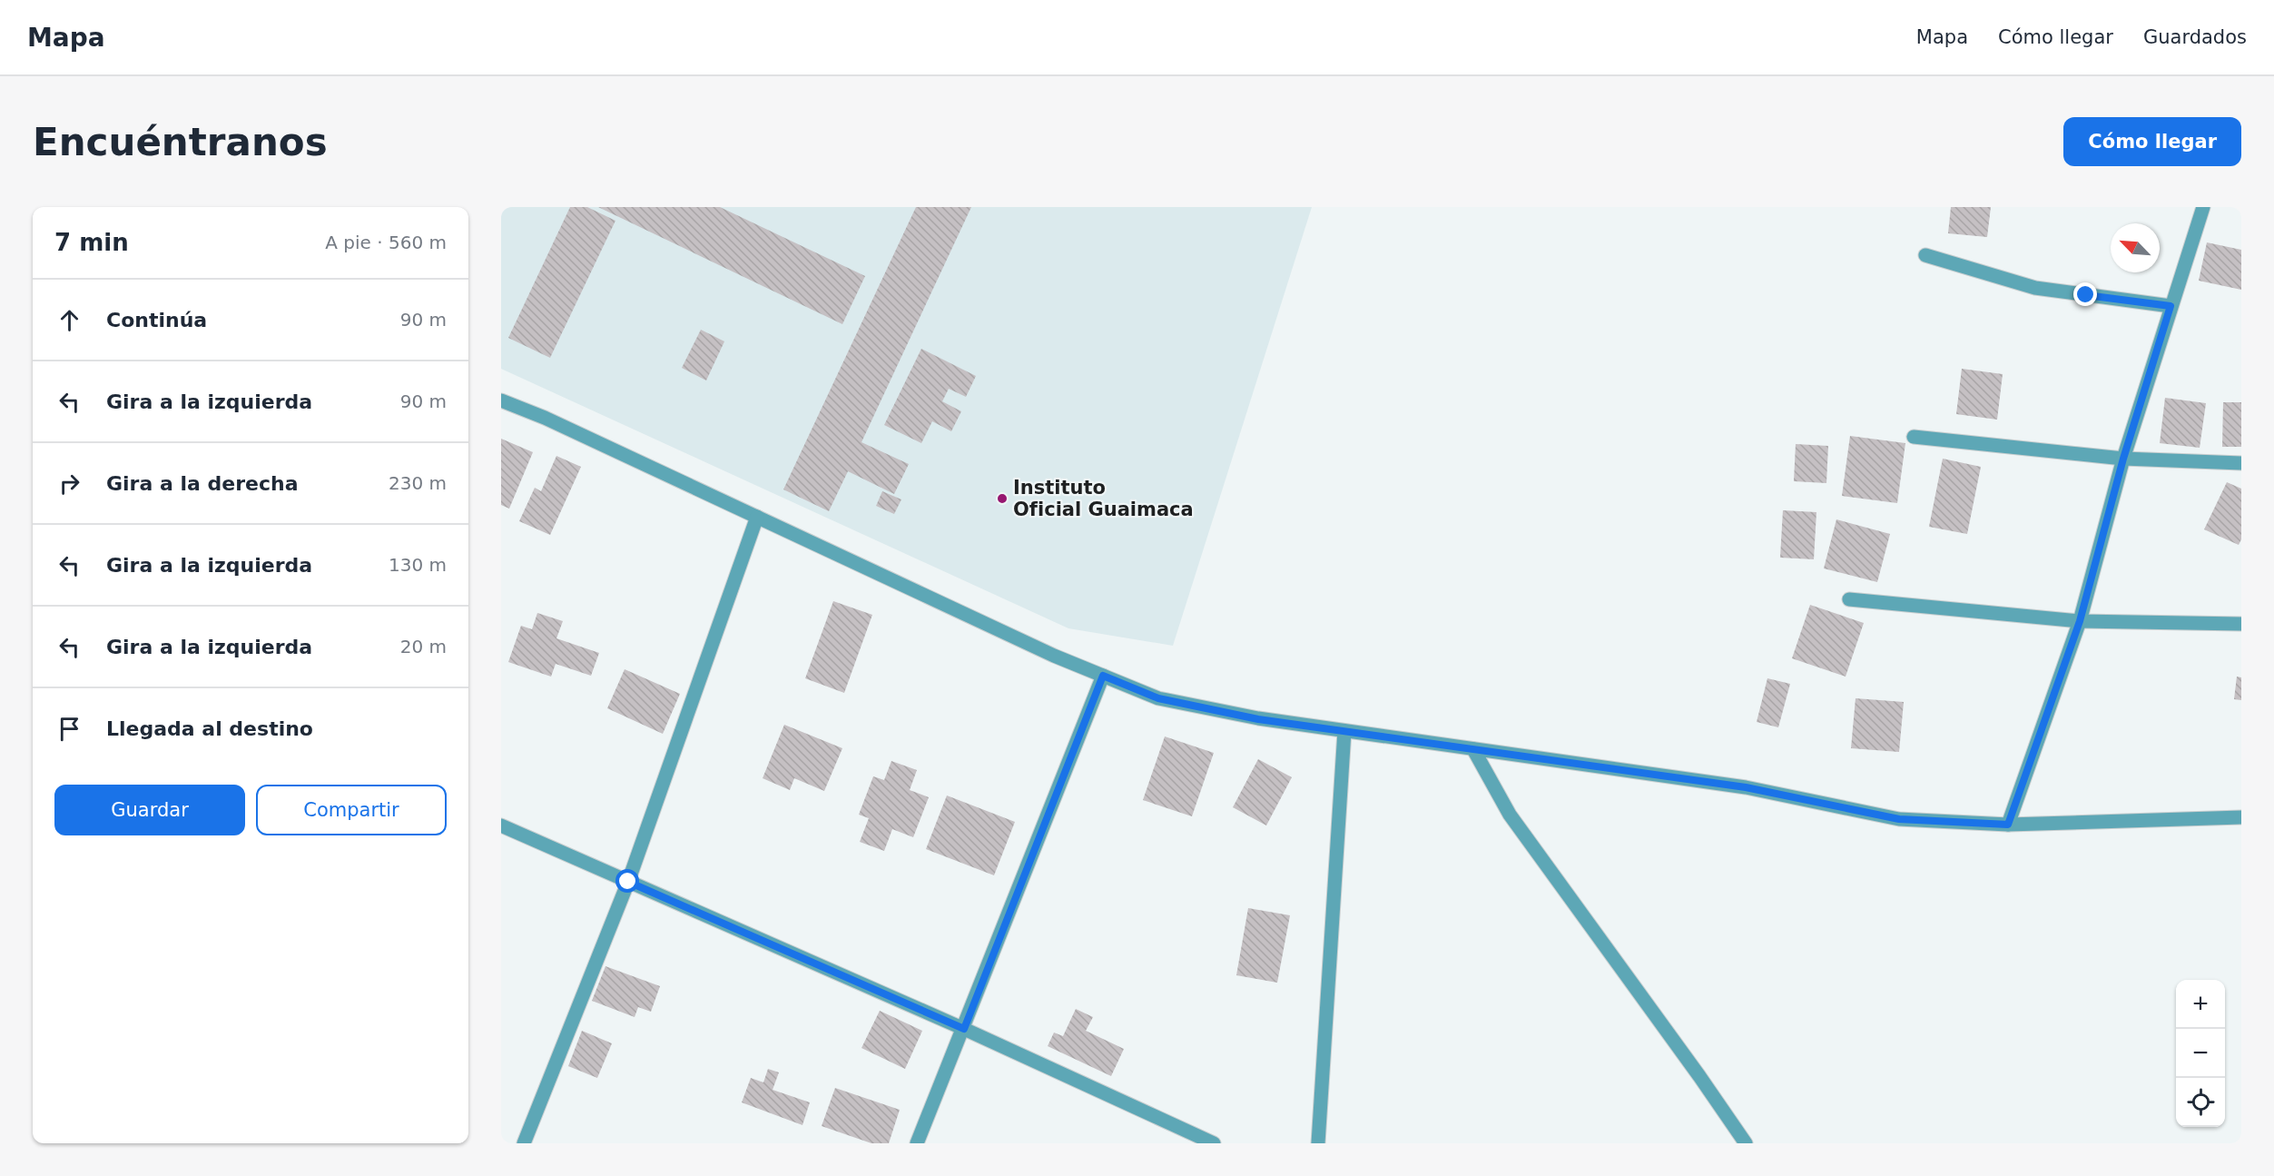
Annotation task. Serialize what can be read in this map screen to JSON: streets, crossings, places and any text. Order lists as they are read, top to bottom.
{
  "places": ["Instituto Oficial Guaimaca"],
  "north": "top left",
  "page": {
    "header": "Mapa",
    "nav": ["Mapa", "Cómo llegar", "Guardados"],
    "buttons": [
      "Cómo llegar",
      ["Guardar", "Compartir"]
    ],
    "title": "Encuéntranos",
    "heading": ["7 min", "A pie · 560 m"],
    "list": [
      ["Continúa", "90 m"],
      ["Gira a la izquierda", "90 m"],
      ["Gira a la derecha", "230 m"],
      ["Gira a la izquierda", "130 m"],
      ["Gira a la izquierda", "20 m"],
      "Llegada al destino"
    ],
    "map_buttons": ["+", "−"]
  }
}
